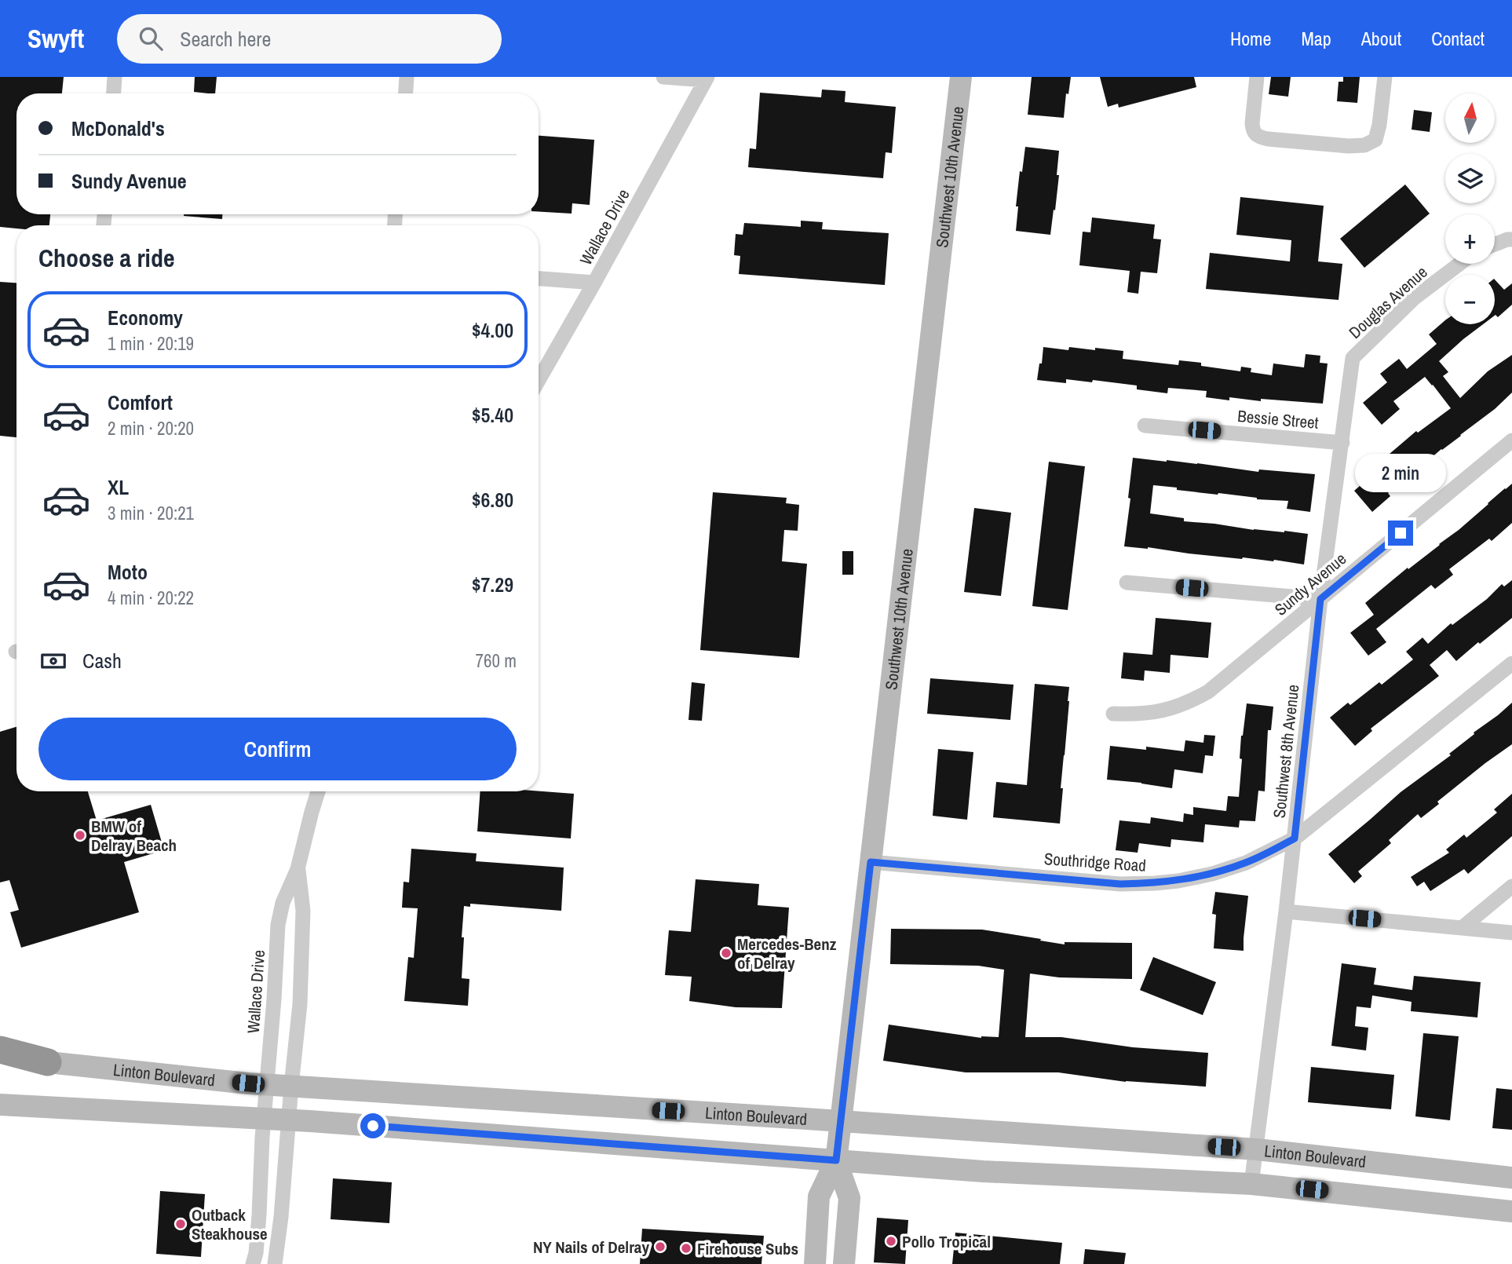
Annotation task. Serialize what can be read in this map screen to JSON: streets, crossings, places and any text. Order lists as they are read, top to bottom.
{
  "streets": {
    "main road": ["Southwest 10th Avenue", "Linton Boulevard"],
    "street": [
      "Wallace Drive",
      "Douglas Avenue",
      "Bessie Street",
      "Sundy Avenue",
      "Southwest 8th Avenue",
      "Southridge Road"
    ]
  },
  "crossings": [
    ["Southwest 10th Avenue", "Southridge Road"],
    ["Southwest 10th Avenue", "Linton Boulevard"],
    ["Wallace Drive", "Linton Boulevard"],
    ["Douglas Avenue", "Southwest 8th Avenue"],
    ["Bessie Street", "Southwest 8th Avenue"],
    ["Sundy Avenue", "Southwest 8th Avenue"],
    ["Southwest 8th Avenue", "Southridge Road"],
    ["Southwest 8th Avenue", "Linton Boulevard"]
  ],
  "places": [
    "BMW of Delray Beach",
    "Mercedes-Benz of Delray",
    "Outback Steakhouse",
    "Pollo Tropical",
    "NY Nails of Delray",
    "Firehouse Subs"
  ],
  "north": "top",
  "page": {
    "header": "Swyft",
    "search": "Search here",
    "nav": [
      "Home",
      "Map",
      "About",
      "Contact"
    ],
    "map_buttons": ["+", "−"],
    "banner": ["McDonald's", "Sundy Avenue"],
    "heading": "Choose a ride",
    "list": [
      {
        "name": "Economy",
        "note": "1 min · 20:19",
        "value": "$4.00"
      },
      {
        "name": "Comfort",
        "note": "2 min · 20:20",
        "value": "$5.40"
      },
      {
        "name": "XL",
        "note": "3 min · 20:21",
        "value": "$6.80"
      },
      {
        "name": "Moto",
        "note": "4 min · 20:22",
        "value": "$7.29"
      }
    ],
    "bubble": "2 min",
    "pay": ["Cash", "760 m"],
    "buttons": "Confirm"
  }
}
